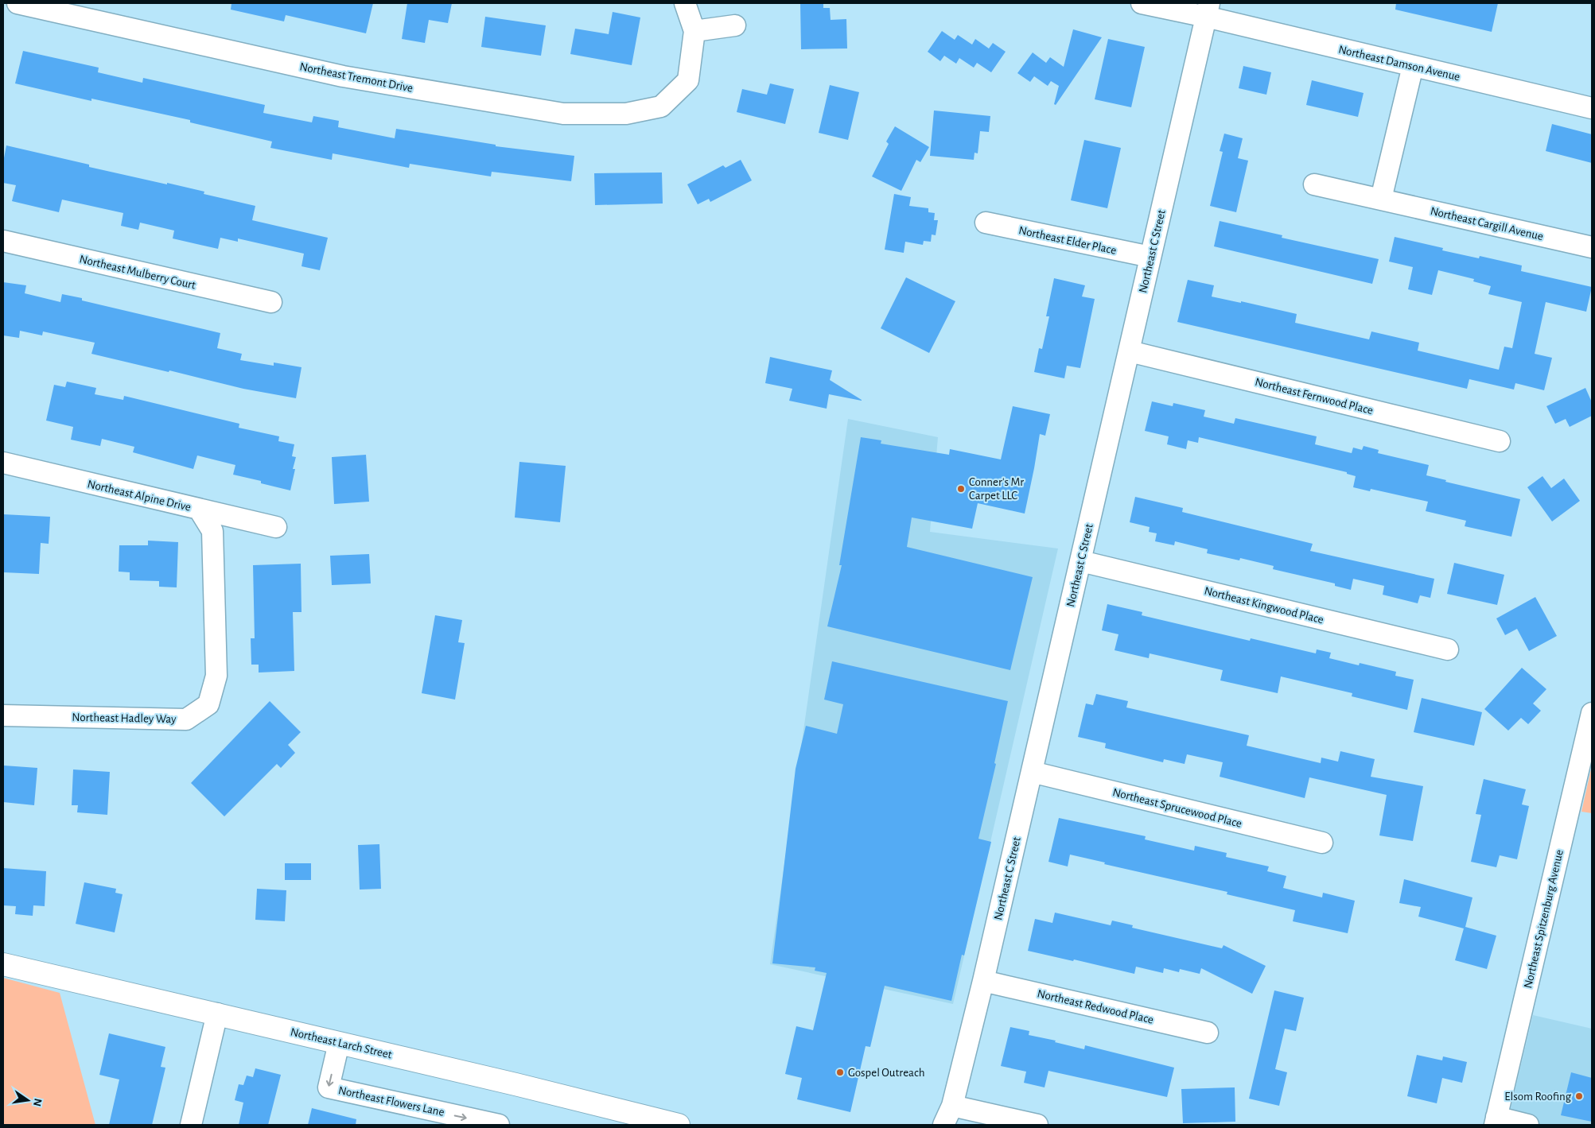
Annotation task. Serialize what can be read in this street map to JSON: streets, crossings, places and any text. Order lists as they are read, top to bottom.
{
  "streets": {
    "main road": ["Northeast Larch Street"],
    "street": [
      "Northeast Damson Avenue",
      "Northeast Tremont Drive",
      "Northeast Cargill Avenue",
      "Northeast Elder Place",
      "Northeast C Street",
      "Northeast Mulberry Court",
      "Northeast Fernwood Place",
      "Northeast Alpine Drive",
      "Northeast Kingwood Place",
      "Northeast Hadley Way",
      "Northeast Sprucewood Place",
      "Northeast Spitzenburg Avenue",
      "Northeast Redwood Place",
      "Northeast Flowers Lane"
    ]
  },
  "crossings": [
    ["Northeast Damson Avenue", "Northeast C Street"],
    ["Northeast Elder Place", "Northeast C Street"],
    ["Northeast C Street", "Northeast Fernwood Place"],
    ["Northeast C Street", "Northeast Kingwood Place"],
    ["Northeast C Street", "Northeast Sprucewood Place"],
    ["Northeast C Street", "Northeast Redwood Place"],
    ["Northeast Alpine Drive", "Northeast Hadley Way"],
    ["Northeast Larch Street", "Northeast Flowers Lane"]
  ],
  "one_way": ["Northeast Flowers Lane"],
  "places": ["Conner's Mr Carpet LLC", "Gospel Outreach", "Elsom Roofing"],
  "north": "right"
}
